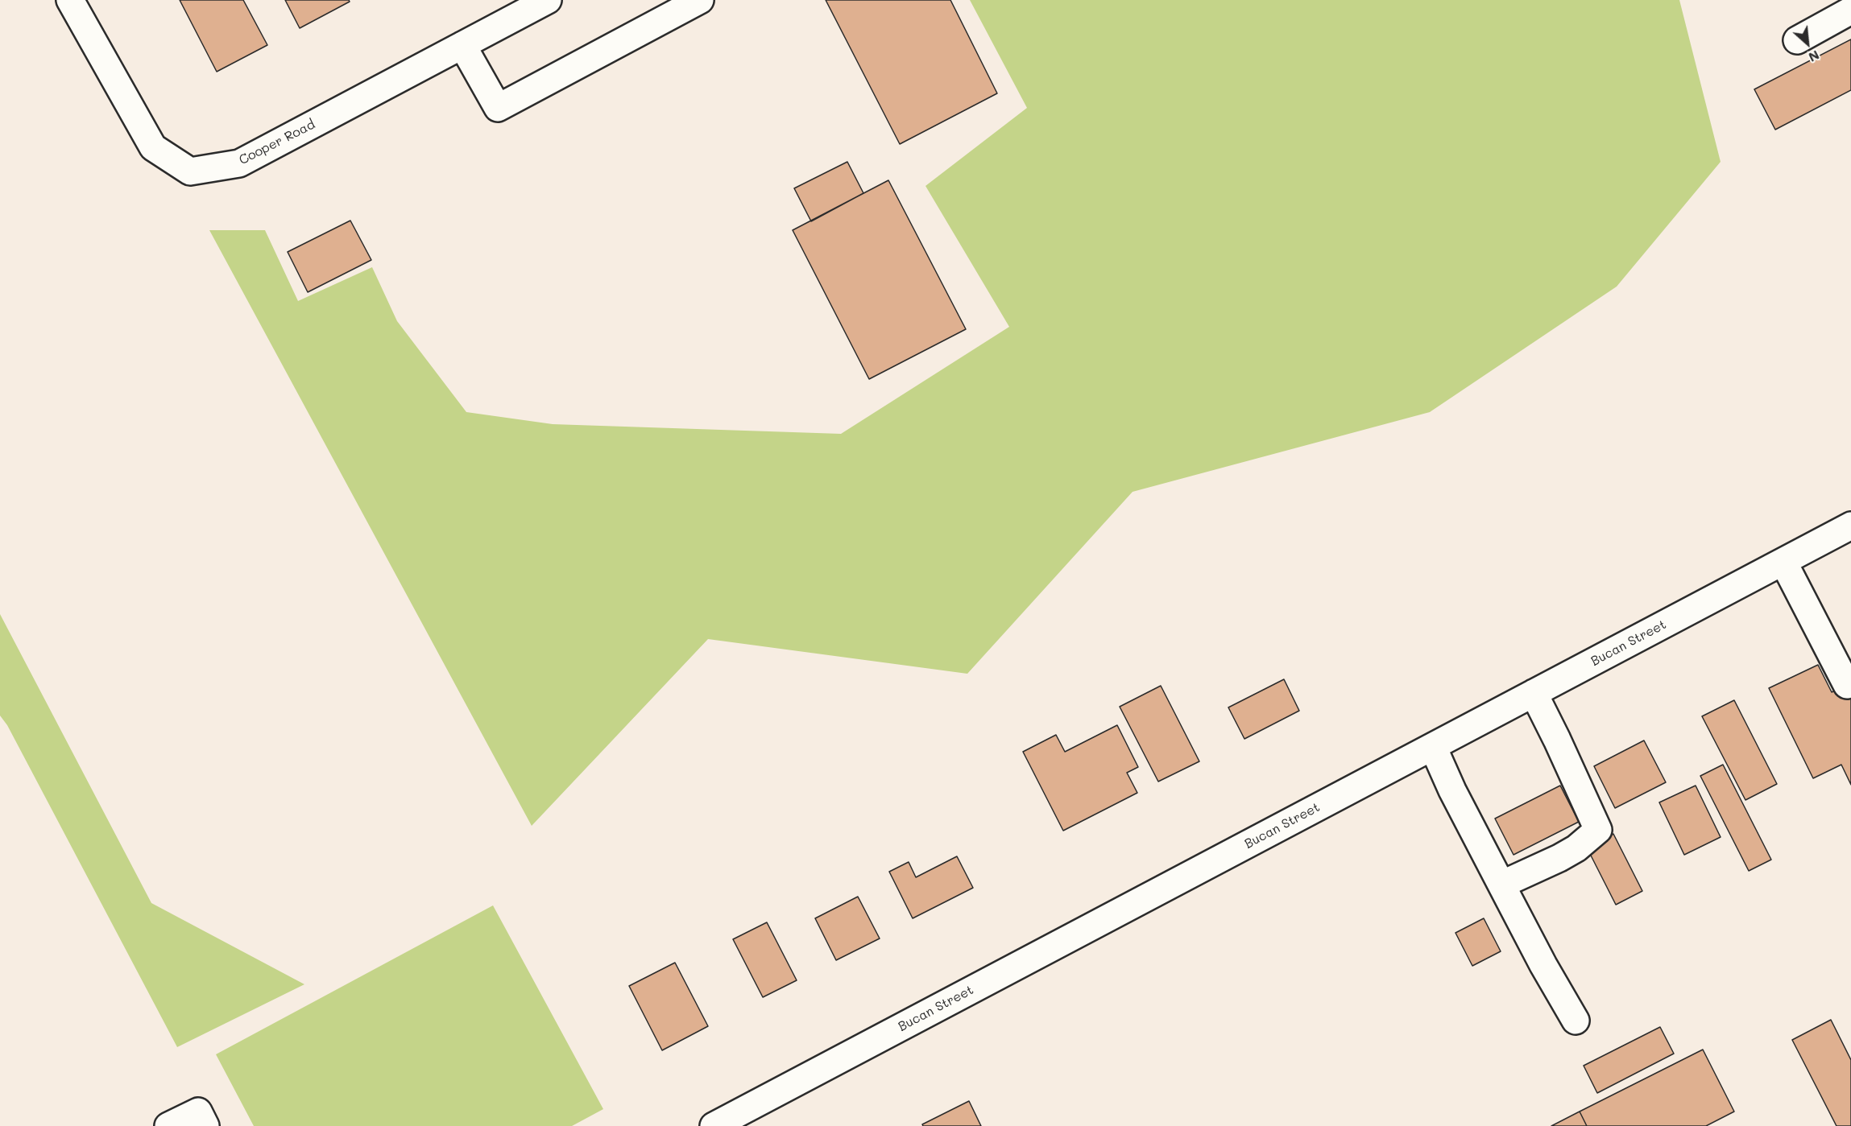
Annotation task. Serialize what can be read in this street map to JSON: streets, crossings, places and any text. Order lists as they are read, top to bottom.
{
  "streets": {
    "street": ["Cooper Road", "Bucan Street"]
  },
  "north": "bottom right"
}
